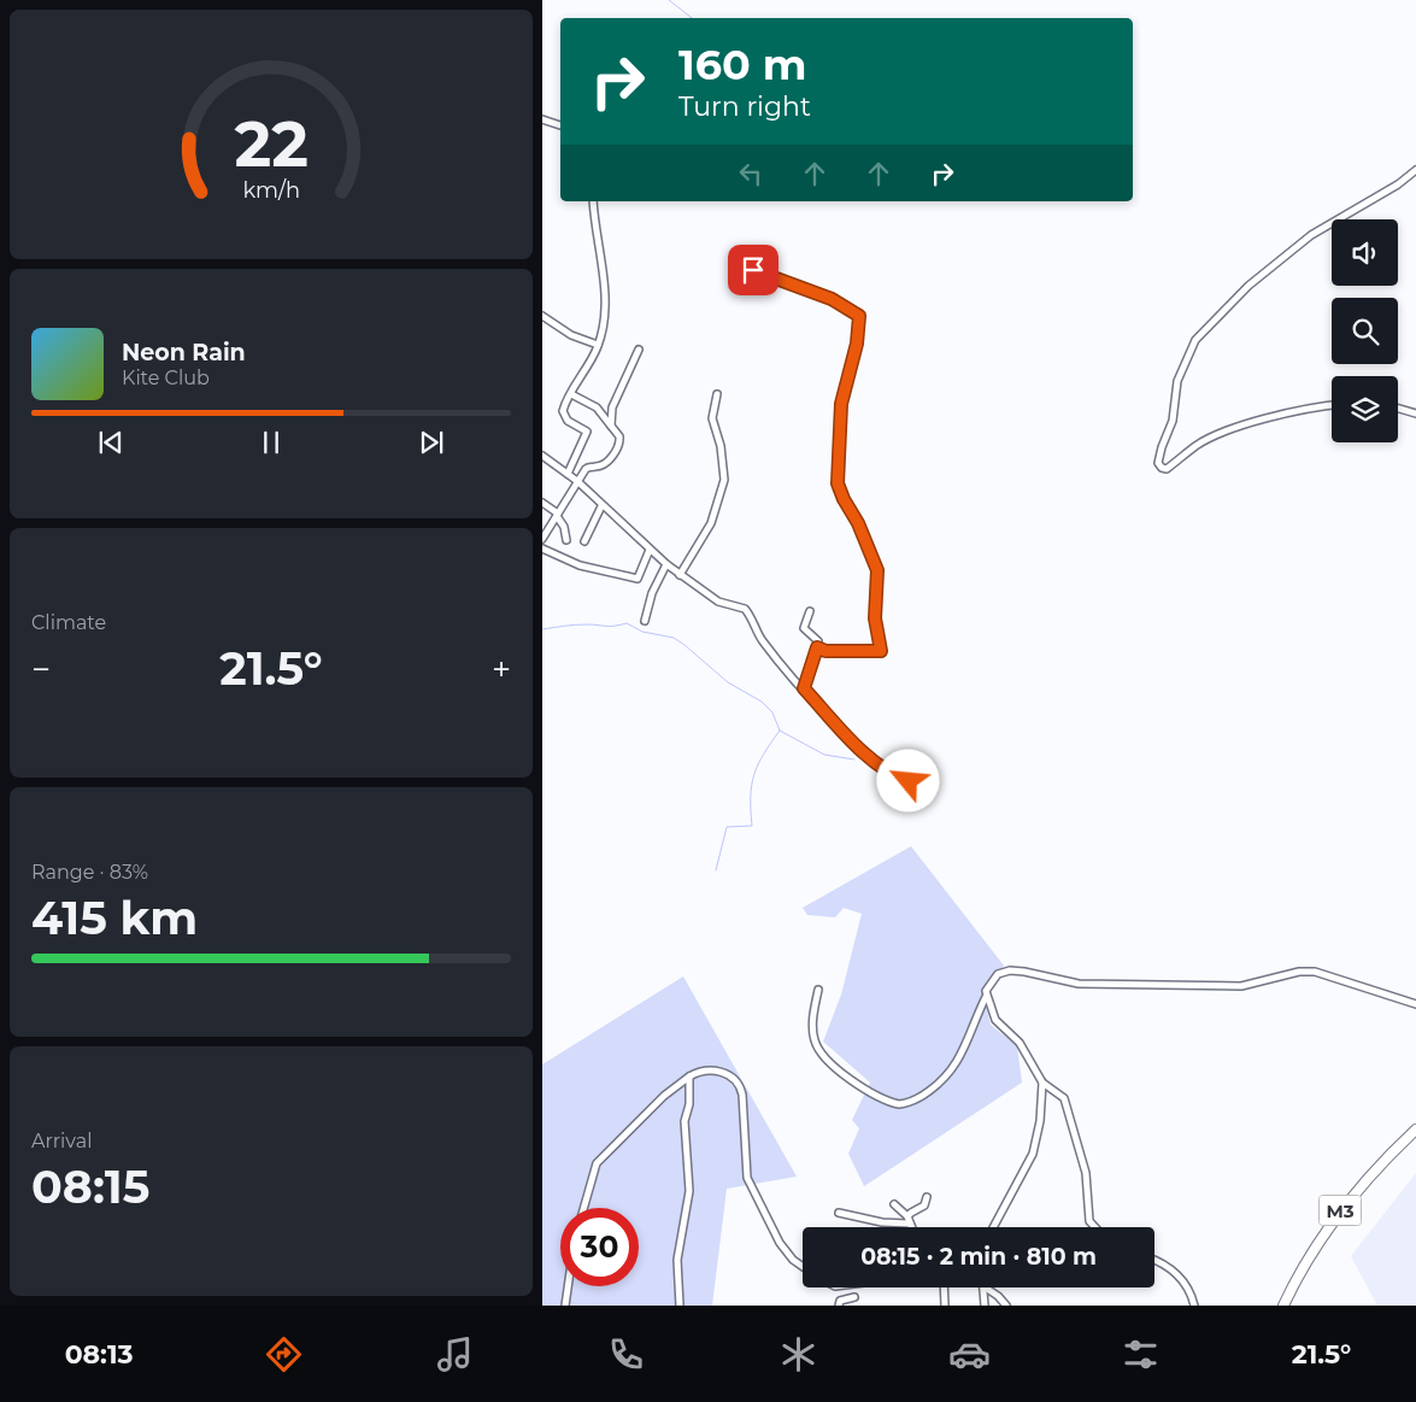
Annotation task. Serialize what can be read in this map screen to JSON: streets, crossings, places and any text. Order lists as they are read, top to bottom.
{
  "streets": {
    "highway": ["M3"]
  },
  "page": {
    "turn": ["160 m", "Turn right"],
    "song": ["Neon Rain", "Kite Club"],
    "tile": [
      "Climate",
      ["Range · 83%", "415 km"],
      ["Arrival", "08:15"]
    ],
    "heat": ["−", "21.5°", "+"],
    "limit": "30",
    "trip": "08:15 · 2 min · 810 m",
    "tabs": ["08:13", "21.5°"],
    "gauge": ["22", "km/h"]
  }
}
